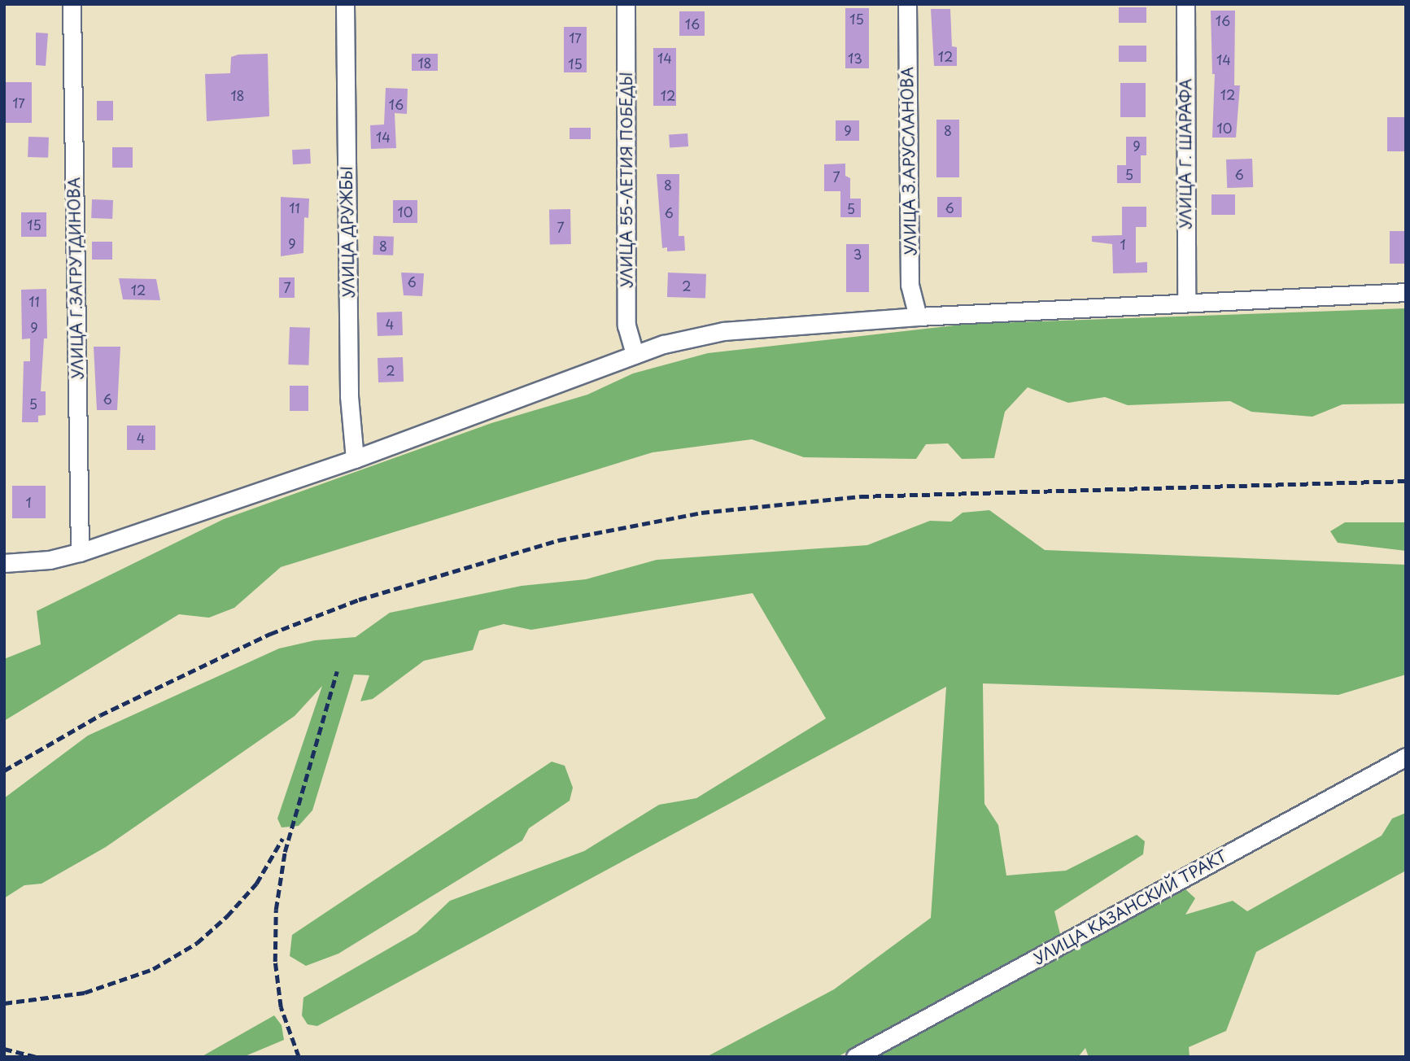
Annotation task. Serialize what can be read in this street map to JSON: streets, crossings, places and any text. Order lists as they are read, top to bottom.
{
  "streets": {
    "street": [
      "УЛИЦА Г. ШАРАФА",
      "УЛИЦА З.АРУСЛАНОВА",
      "УЛИЦА 55-ЛЕТИЯ ПОБЕДЫ",
      "УЛИЦА ДРУЖБЫ",
      "УЛИЦА Г.ЗАГРУТДИНОВА",
      "УЛИЦА КАЗАНСКИЙ ТРАКТ"
    ]
  },
  "house_numbers": [
    "15",
    "16",
    "16",
    "17",
    "12",
    "14",
    "13",
    "14",
    "18",
    "15",
    "12",
    "18",
    "12",
    "17",
    "16",
    "10",
    "9",
    "8",
    "14",
    "9",
    "5",
    "6",
    "7",
    "8",
    "11",
    "6",
    "5",
    "10",
    "6",
    "15",
    "7",
    "9",
    "1",
    "8",
    "3",
    "6",
    "2",
    "7",
    "12",
    "11",
    "4",
    "9",
    "2",
    "6",
    "5",
    "4",
    "1"
  ]
}
